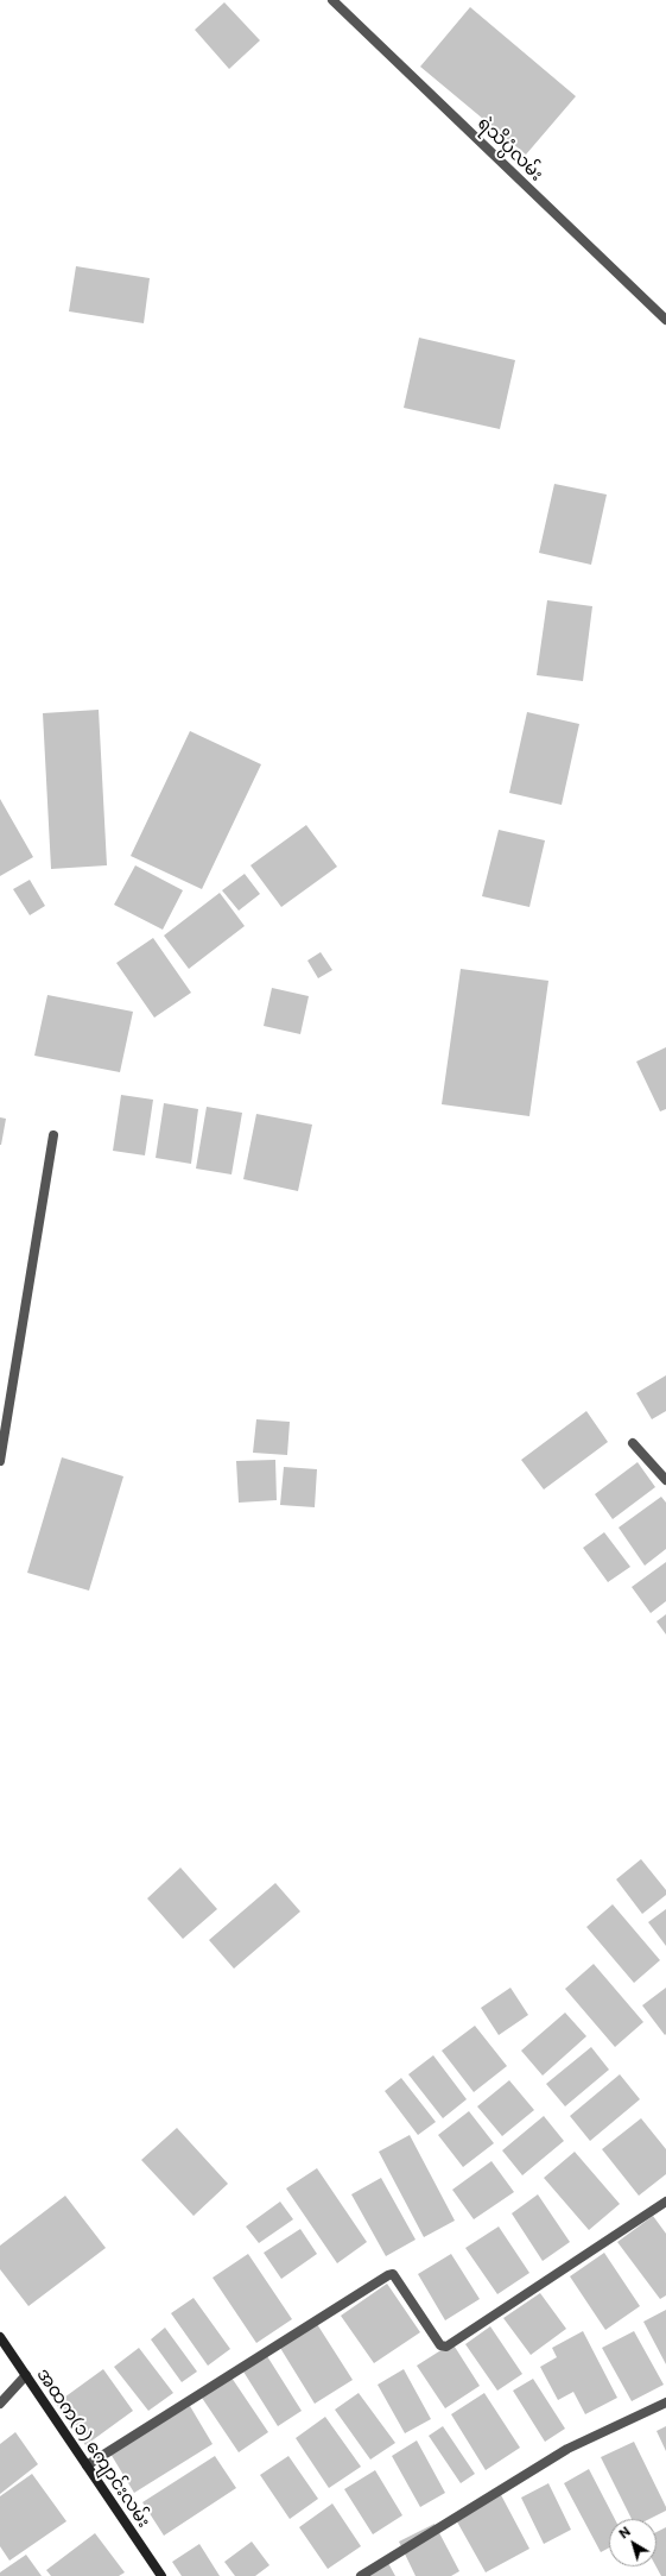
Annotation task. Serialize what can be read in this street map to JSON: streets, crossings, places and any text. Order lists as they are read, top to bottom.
{
  "streets": {
    "main road": ["အထက(၁) ကျောင်းလမ်း"],
    "street": ["ရဲသိပ္ပံလမ်း"]
  },
  "north": "top left"
}
